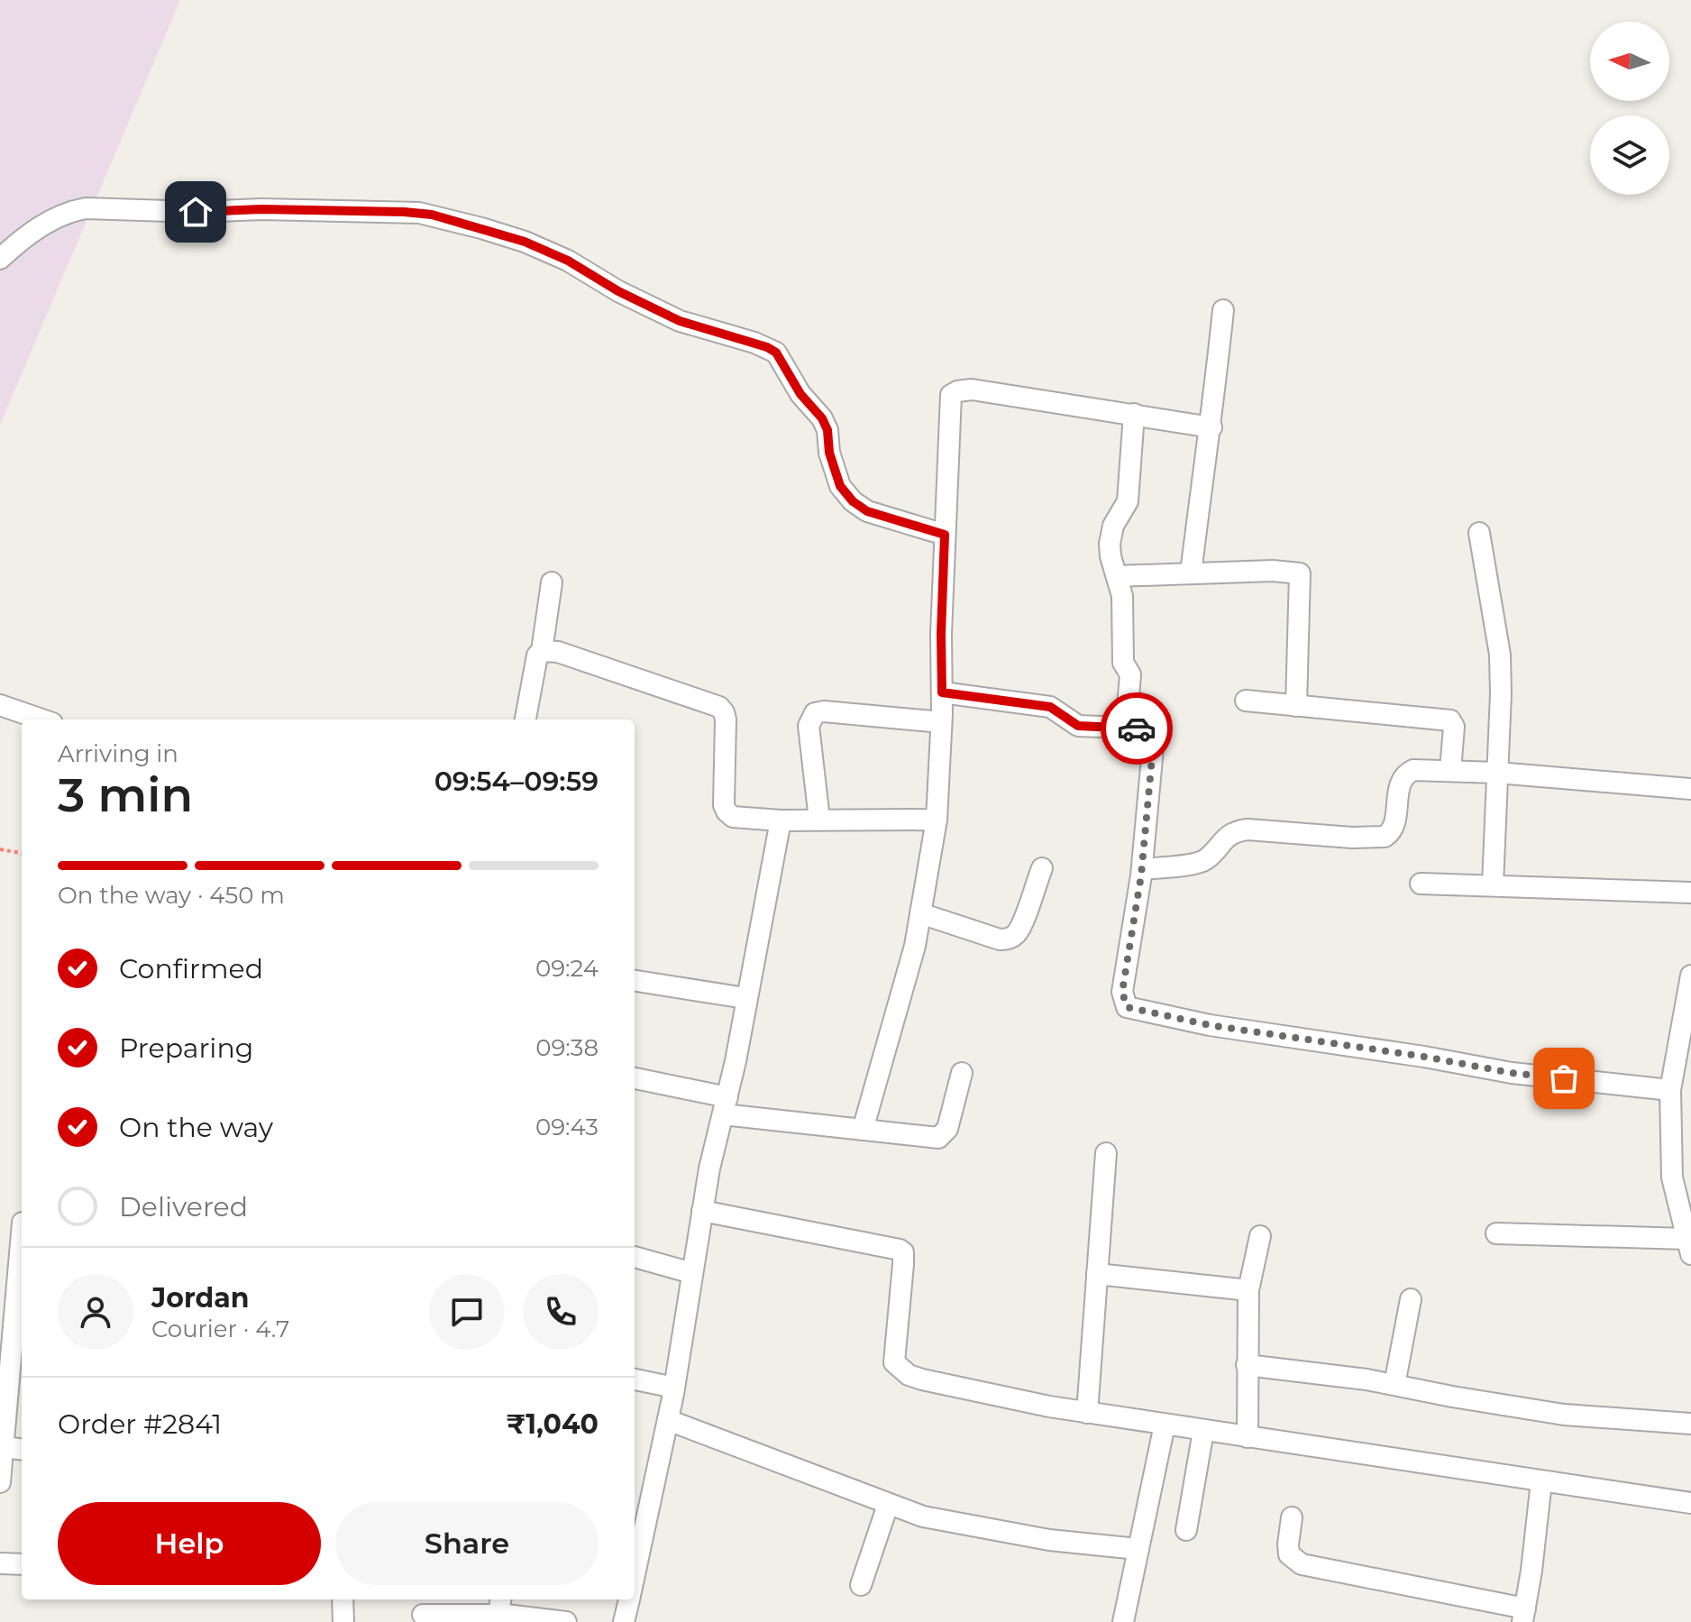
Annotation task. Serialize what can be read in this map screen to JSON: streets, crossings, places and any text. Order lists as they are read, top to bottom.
{
  "north": "left",
  "page": {
    "heading": ["3 min", "Arriving in", "09:54–09:59"],
    "panel": [
      "Jordan",
      "Courier · 4.7",
      "Order #2841",
      "₹1,040"
    ],
    "bar": "On the way · 450 m",
    "list": [
      ["Confirmed", "09:24"],
      ["Preparing", "09:38"],
      ["On the way", "09:43"],
      "Delivered"
    ],
    "buttons": ["Help", "Share"]
  }
}
